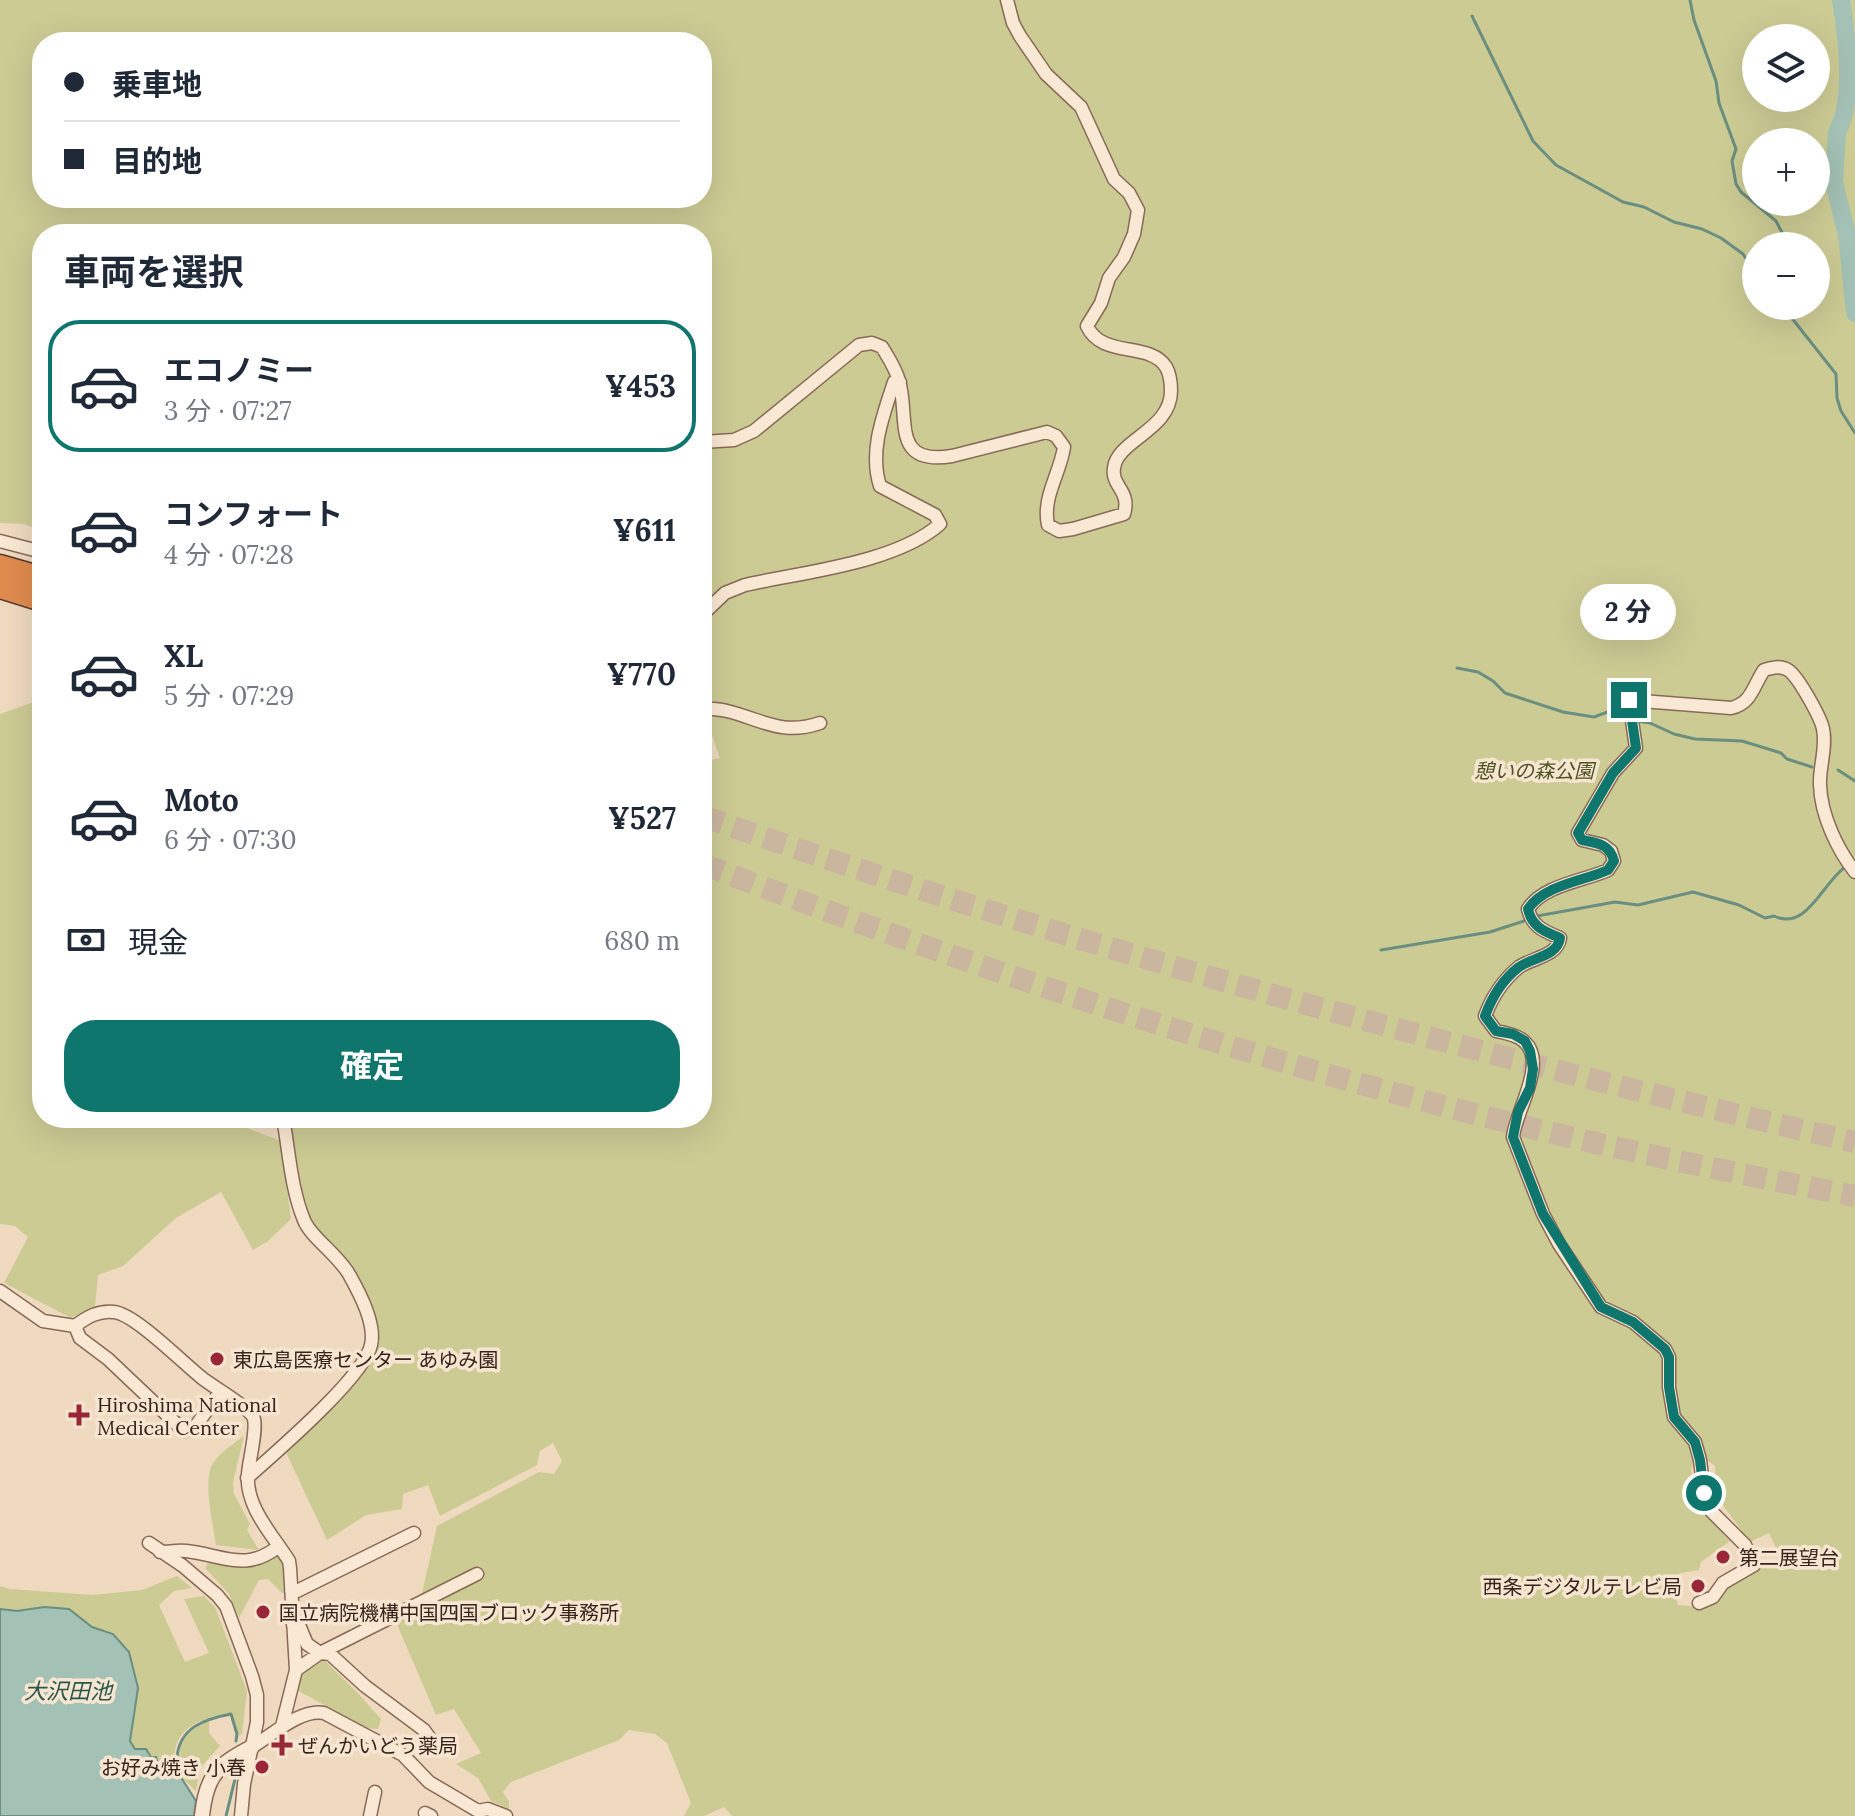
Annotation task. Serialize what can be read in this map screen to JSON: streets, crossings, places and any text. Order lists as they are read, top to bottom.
{
  "water": ["大沢田池"],
  "parks": ["憩いの森公園"],
  "places": {
    "other": [
      "東広島医療センター あゆみ園",
      "第二展望台",
      "西条デジタルテレビ局",
      "国立病院機構中国四国ブロック事務所",
      "お好み焼き 小春"
    ],
    "health": ["Hiroshima National Medical Center", "ぜんかいどう薬局"]
  },
  "page": {
    "map_buttons": ["+", "−"],
    "banner": ["乗車地", "目的地"],
    "heading": "車両を選択",
    "list": [
      {
        "name": "エコノミー",
        "note": "3 分 · 07:27",
        "value": "¥453"
      },
      {
        "name": "コンフォート",
        "note": "4 分 · 07:28",
        "value": "¥611"
      },
      {
        "name": "XL",
        "note": "5 分 · 07:29",
        "value": "¥770"
      },
      {
        "name": "Moto",
        "note": "6 分 · 07:30",
        "value": "¥527"
      }
    ],
    "bubble": "2 分",
    "pay": ["現金", "680 m"],
    "buttons": "確定"
  }
}
